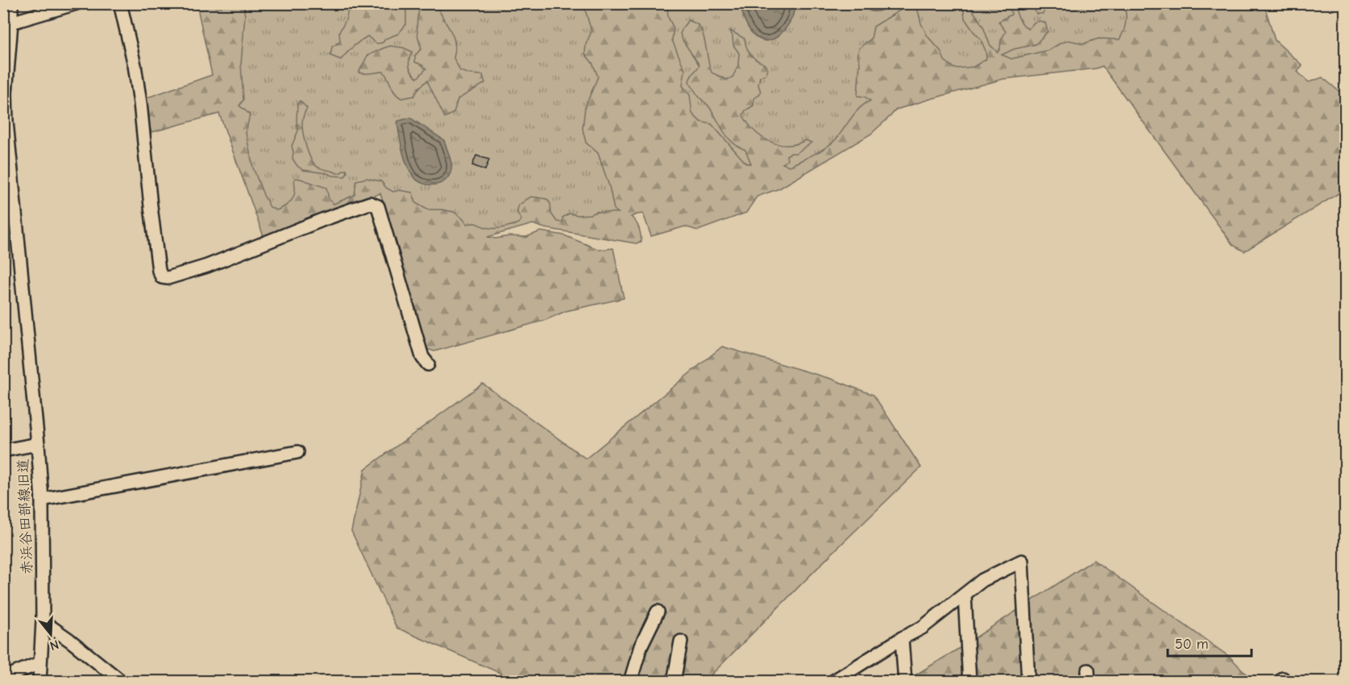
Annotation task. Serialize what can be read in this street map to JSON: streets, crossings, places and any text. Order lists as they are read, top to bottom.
{
  "streets": {
    "street": ["赤浜谷田部線旧道"]
  },
  "scale_bar": "50 m",
  "north": "bottom"
}
